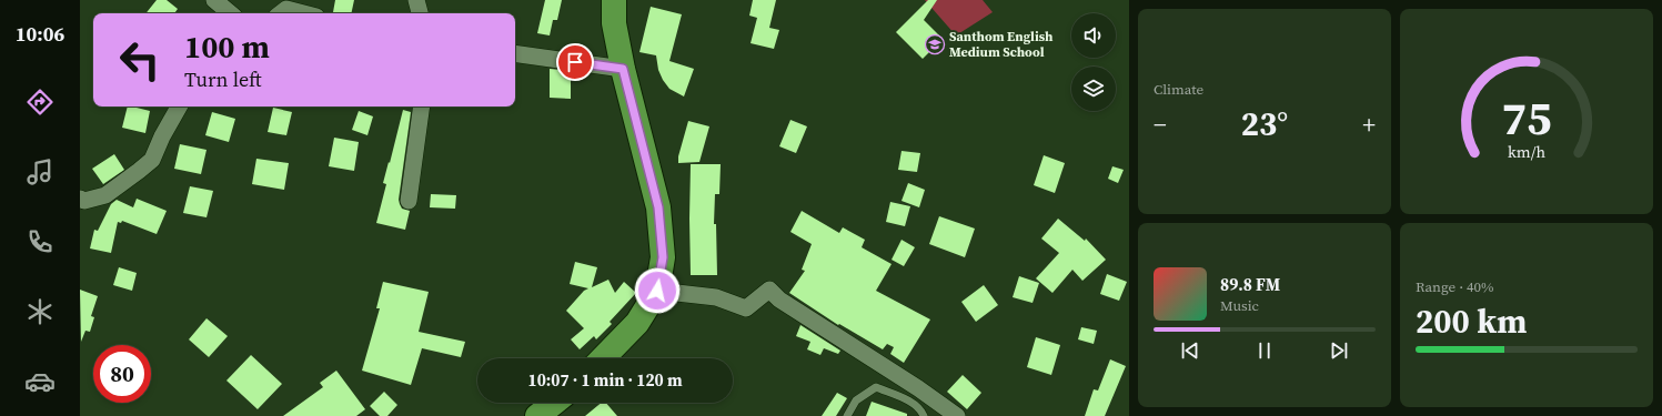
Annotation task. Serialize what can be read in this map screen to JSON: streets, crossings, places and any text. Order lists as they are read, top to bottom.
{
  "places": {
    "school or university": ["Santhom English Medium School"]
  },
  "page": {
    "tabs": "10:06",
    "tile": [
      "Climate",
      ["Range · 40%", "200 km"]
    ],
    "turn": ["100 m", "Turn left"],
    "heat": ["−", "23°", "+"],
    "song": ["89.8 FM", "Music"],
    "limit": "80",
    "trip": "10:07 · 1 min · 120 m",
    "gauge": ["75", "km/h"]
  }
}
